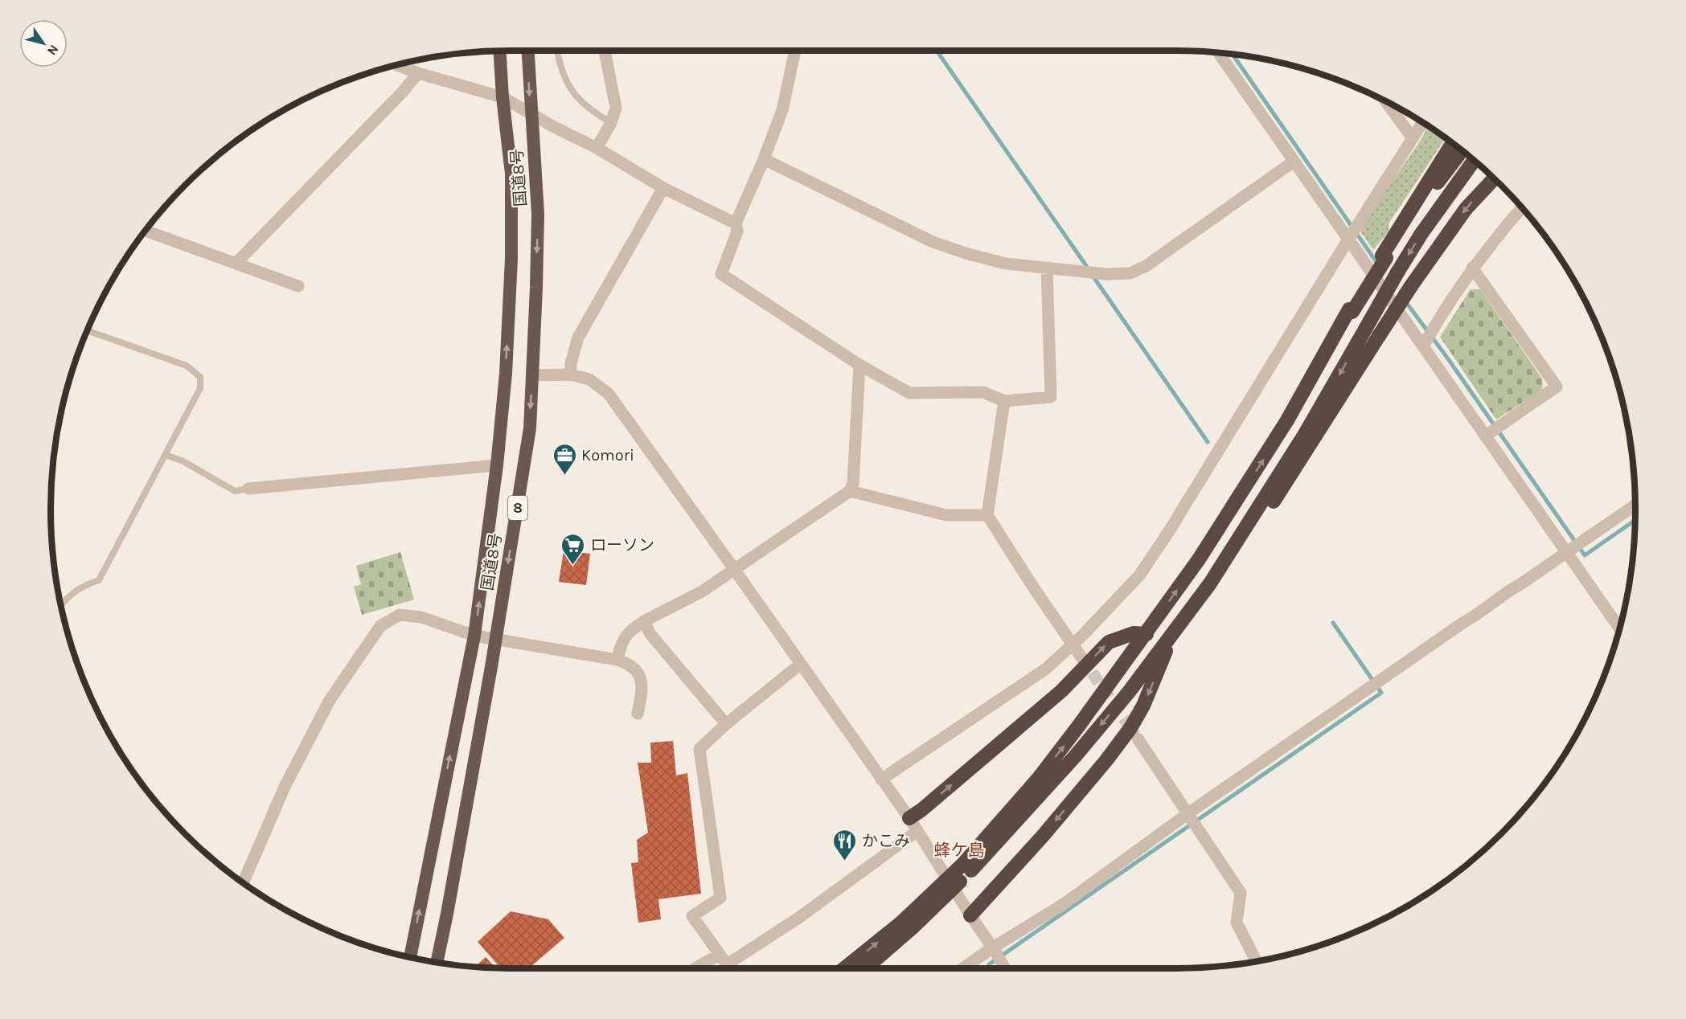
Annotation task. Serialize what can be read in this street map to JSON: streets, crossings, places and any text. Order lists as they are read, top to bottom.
{
  "streets": {
    "highway": ["国道8号", "8"]
  },
  "districts": ["蜂ケ島"],
  "places": {
    "office": ["Komori"],
    "supermarket": ["ローソン"],
    "restaurant": ["かこみ"]
  },
  "north": "bottom right"
}
